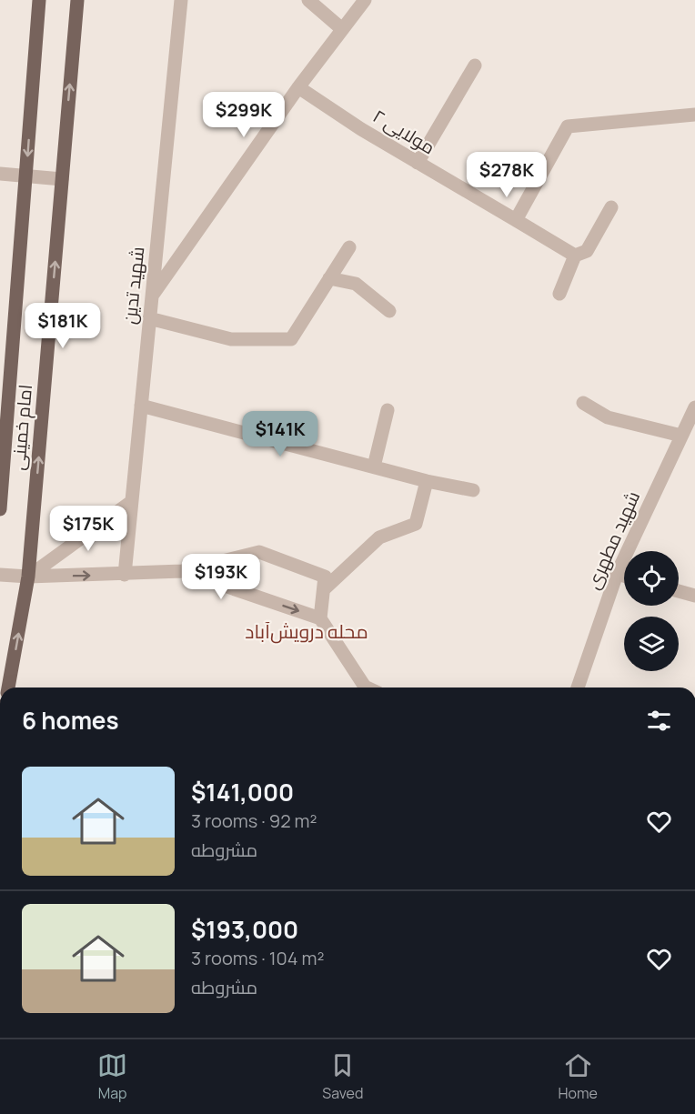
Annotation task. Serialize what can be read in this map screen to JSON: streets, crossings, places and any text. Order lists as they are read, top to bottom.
{
  "streets": {
    "main road": ["امام خمینی"],
    "street": ["مولایی ۲", "شهید تدین", "شهید مطهری"]
  },
  "districts": ["محله درویش‌آباد"],
  "page": {
    "price": [
      "$299K",
      "$278K",
      "$181K",
      "$141K",
      "$175K",
      "$193K"
    ],
    "heading": "6 homes",
    "list": [
      {
        "name": "$141,000",
        "note": "3 rooms · 92 m² · مشروطه"
      },
      {
        "name": "$193,000",
        "note": "3 rooms · 104 m² · مشروطه"
      }
    ],
    "tabs": ["Map", "Saved", "Home"]
  }
}
